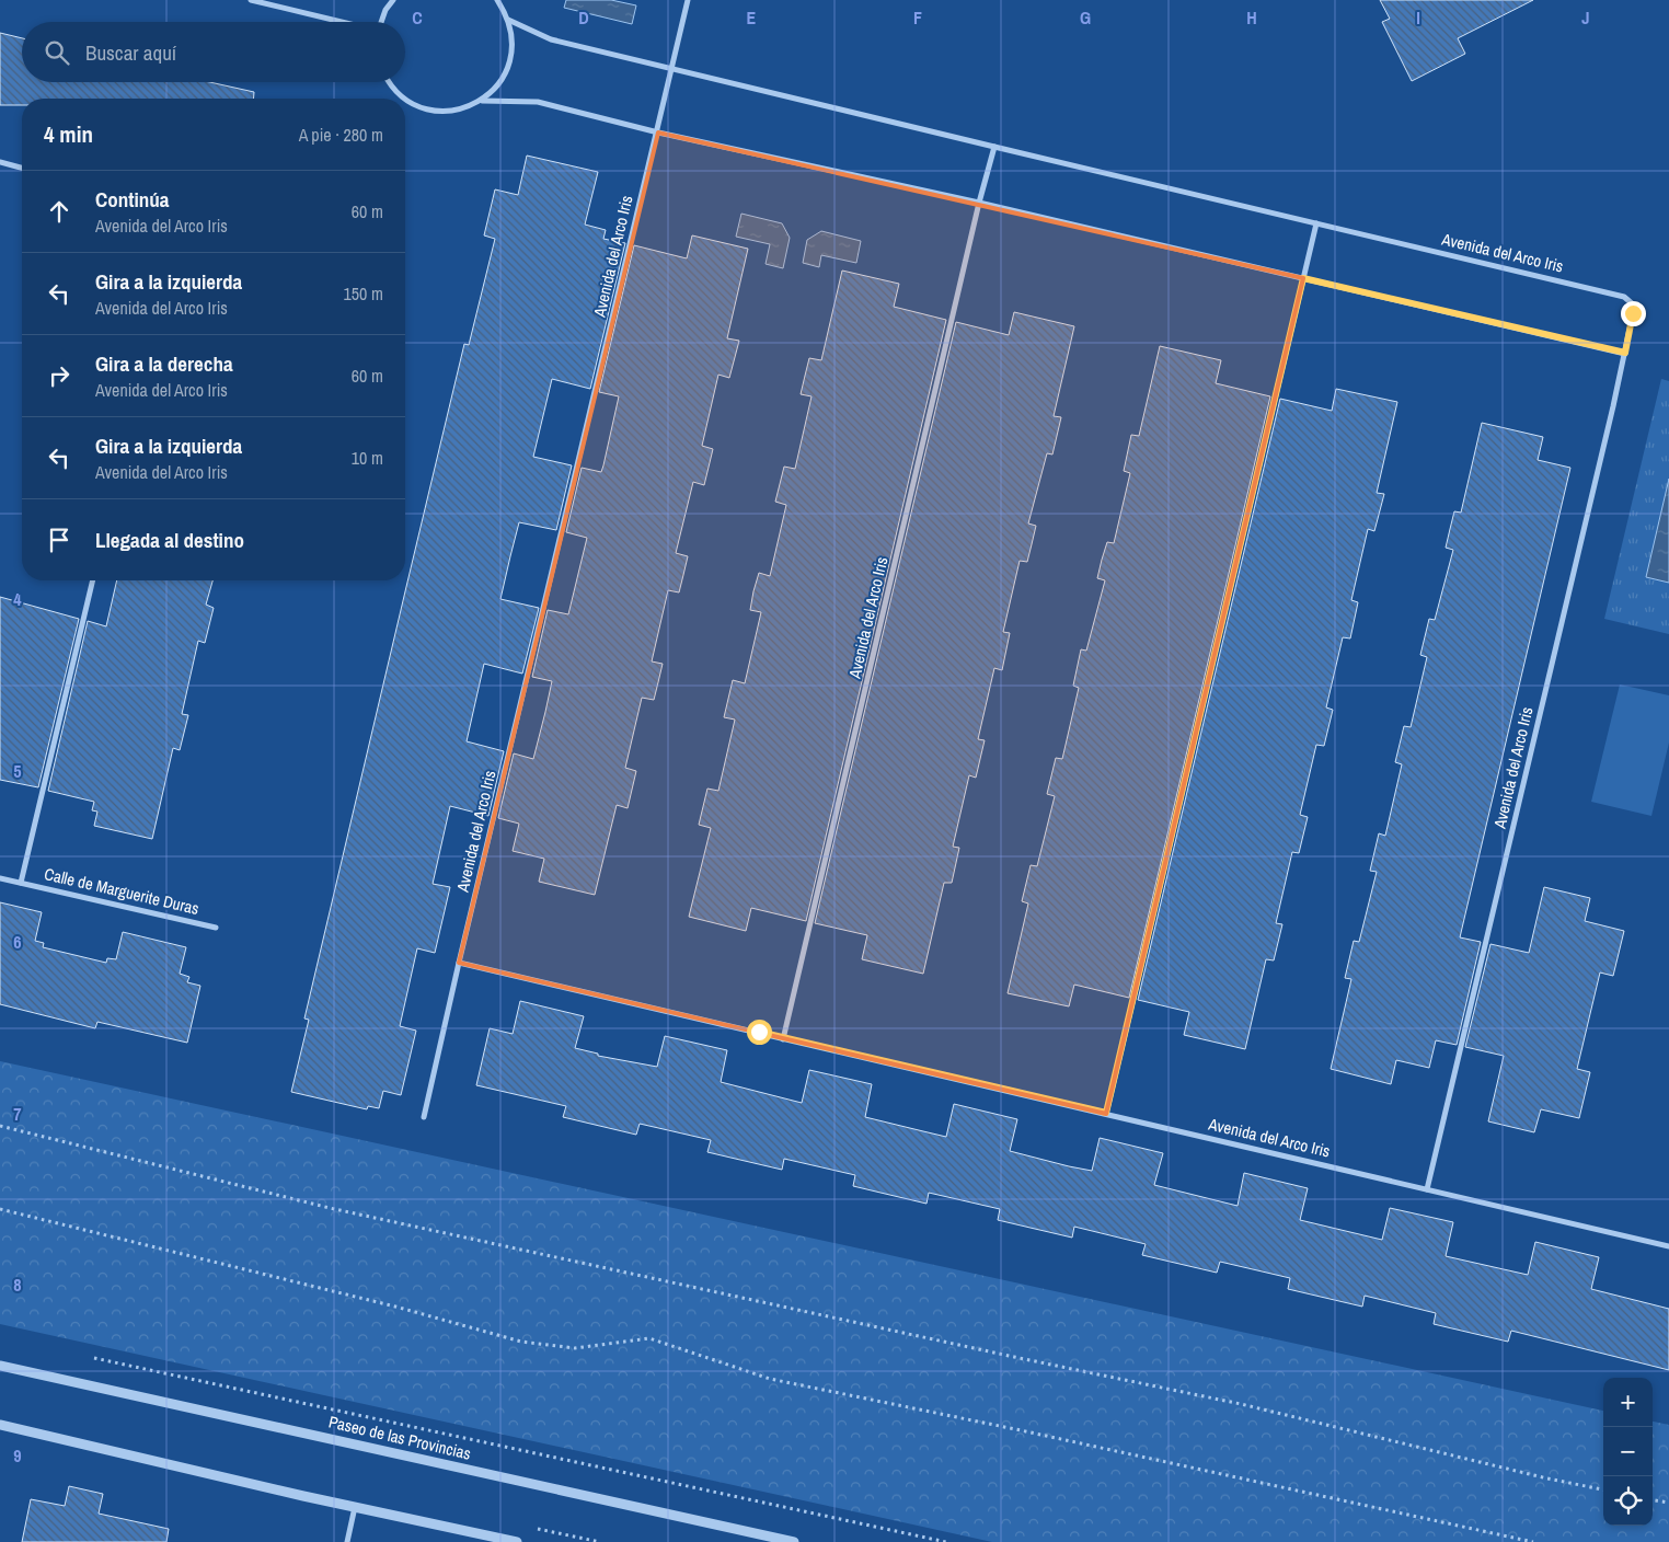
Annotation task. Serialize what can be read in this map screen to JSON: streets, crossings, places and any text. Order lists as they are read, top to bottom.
{
  "streets": {
    "street": ["Avenida del Arco Iris", "Calle de Marguerite Duras", "Paseo de las Provincias"]
  },
  "page": {
    "search": "Buscar aquí",
    "heading": ["4 min", "A pie · 280 m"],
    "list": [
      ["Continúa", "Avenida del Arco Iris", "60 m"],
      ["Gira a la izquierda", "Avenida del Arco Iris", "150 m"],
      ["Gira a la derecha", "Avenida del Arco Iris", "60 m"],
      ["Gira a la izquierda", "Avenida del Arco Iris", "10 m"],
      "Llegada al destino"
    ],
    "map_buttons": ["+", "−"]
  },
  "grid": {
    "columns": [
      "C",
      "D",
      "E",
      "F",
      "G",
      "H",
      "I",
      "J"
    ],
    "rows": [
      "4",
      "5",
      "6",
      "7",
      "8",
      "9"
    ]
  }
}
